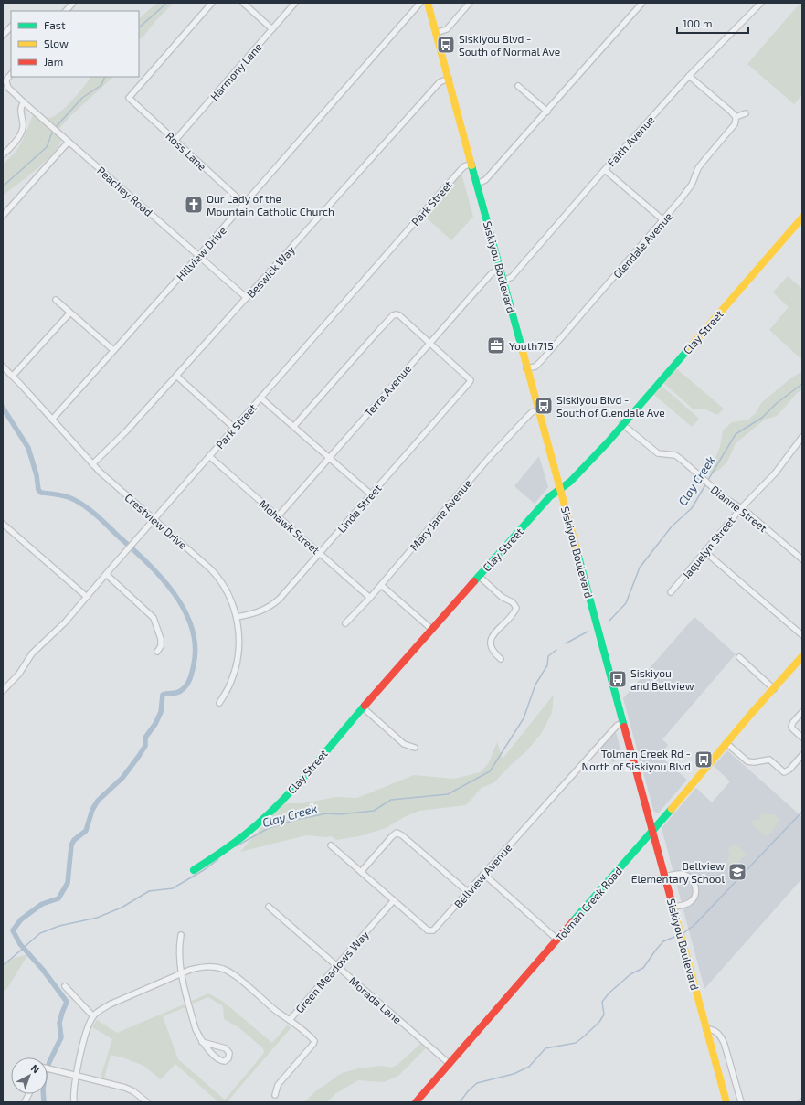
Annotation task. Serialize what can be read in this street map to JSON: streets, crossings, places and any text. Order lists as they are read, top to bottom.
{
  "streets": {
    "street": [
      "Harmony Lane",
      "Faith Avenue",
      "Ross Lane",
      "Peachey Road",
      "Park Street",
      "Glendale Avenue",
      "Hillview Drive",
      "Siskiyou Boulevard",
      "Beswick Way",
      "Clay Street",
      "Terra Avenue",
      "Linda Street",
      "Dianne Street",
      "Mary Jane Avenue",
      "Crestview Drive",
      "Mohawk Street",
      "Jaquelyn Street",
      "Bellview Avenue",
      "Tolman Creek Road",
      "Green Meadows Way",
      "Morada Lane"
    ]
  },
  "crossings": [
    ["Harmony Lane", "Ross Lane"],
    ["Faith Avenue", "Siskiyou Boulevard"],
    ["Ross Lane", "Hillview Drive"],
    ["Peachey Road", "Hillview Drive"],
    ["Peachey Road", "Beswick Way"],
    ["Park Street", "Siskiyou Boulevard"],
    ["Park Street", "Crestview Drive"],
    ["Park Street", "Mohawk Street"],
    ["Glendale Avenue", "Siskiyou Boulevard"],
    ["Hillview Drive", "Crestview Drive"],
    ["Siskiyou Boulevard", "Beswick Way"],
    ["Siskiyou Boulevard", "Clay Street"],
    ["Siskiyou Boulevard", "Terra Avenue"],
    ["Siskiyou Boulevard", "Mary Jane Avenue"],
    ["Siskiyou Boulevard", "Bellview Avenue"],
    ["Siskiyou Boulevard", "Tolman Creek Road"],
    ["Beswick Way", "Crestview Drive"],
    ["Clay Street", "Dianne Street"],
    ["Terra Avenue", "Linda Street"],
    ["Terra Avenue", "Mohawk Street"],
    ["Linda Street", "Crestview Drive"],
    ["Linda Street", "Mohawk Street"],
    ["Dianne Street", "Jaquelyn Street"],
    ["Mary Jane Avenue", "Mohawk Street"],
    ["Bellview Avenue", "Green Meadows Way"],
    ["Tolman Creek Road", "Morada Lane"],
    ["Green Meadows Way", "Morada Lane"]
  ],
  "water": ["Clay Creek"],
  "places": {
    "bus stop": [
      "Siskiyou Blvd - South of Normal Ave",
      "Siskiyou Blvd - South of Glendale Ave",
      "Siskiyou and Bellview",
      "Tolman Creek Rd - North of Siskiyou Blvd"
    ],
    "church": ["Our Lady of the Mountain Catholic Church"],
    "office": ["Youth715"],
    "school or university": ["Bellview Elementary School"]
  },
  "legend": ["Fast", "Slow", "Jam"],
  "scale_bar": "100 m",
  "north": "top right"
}
